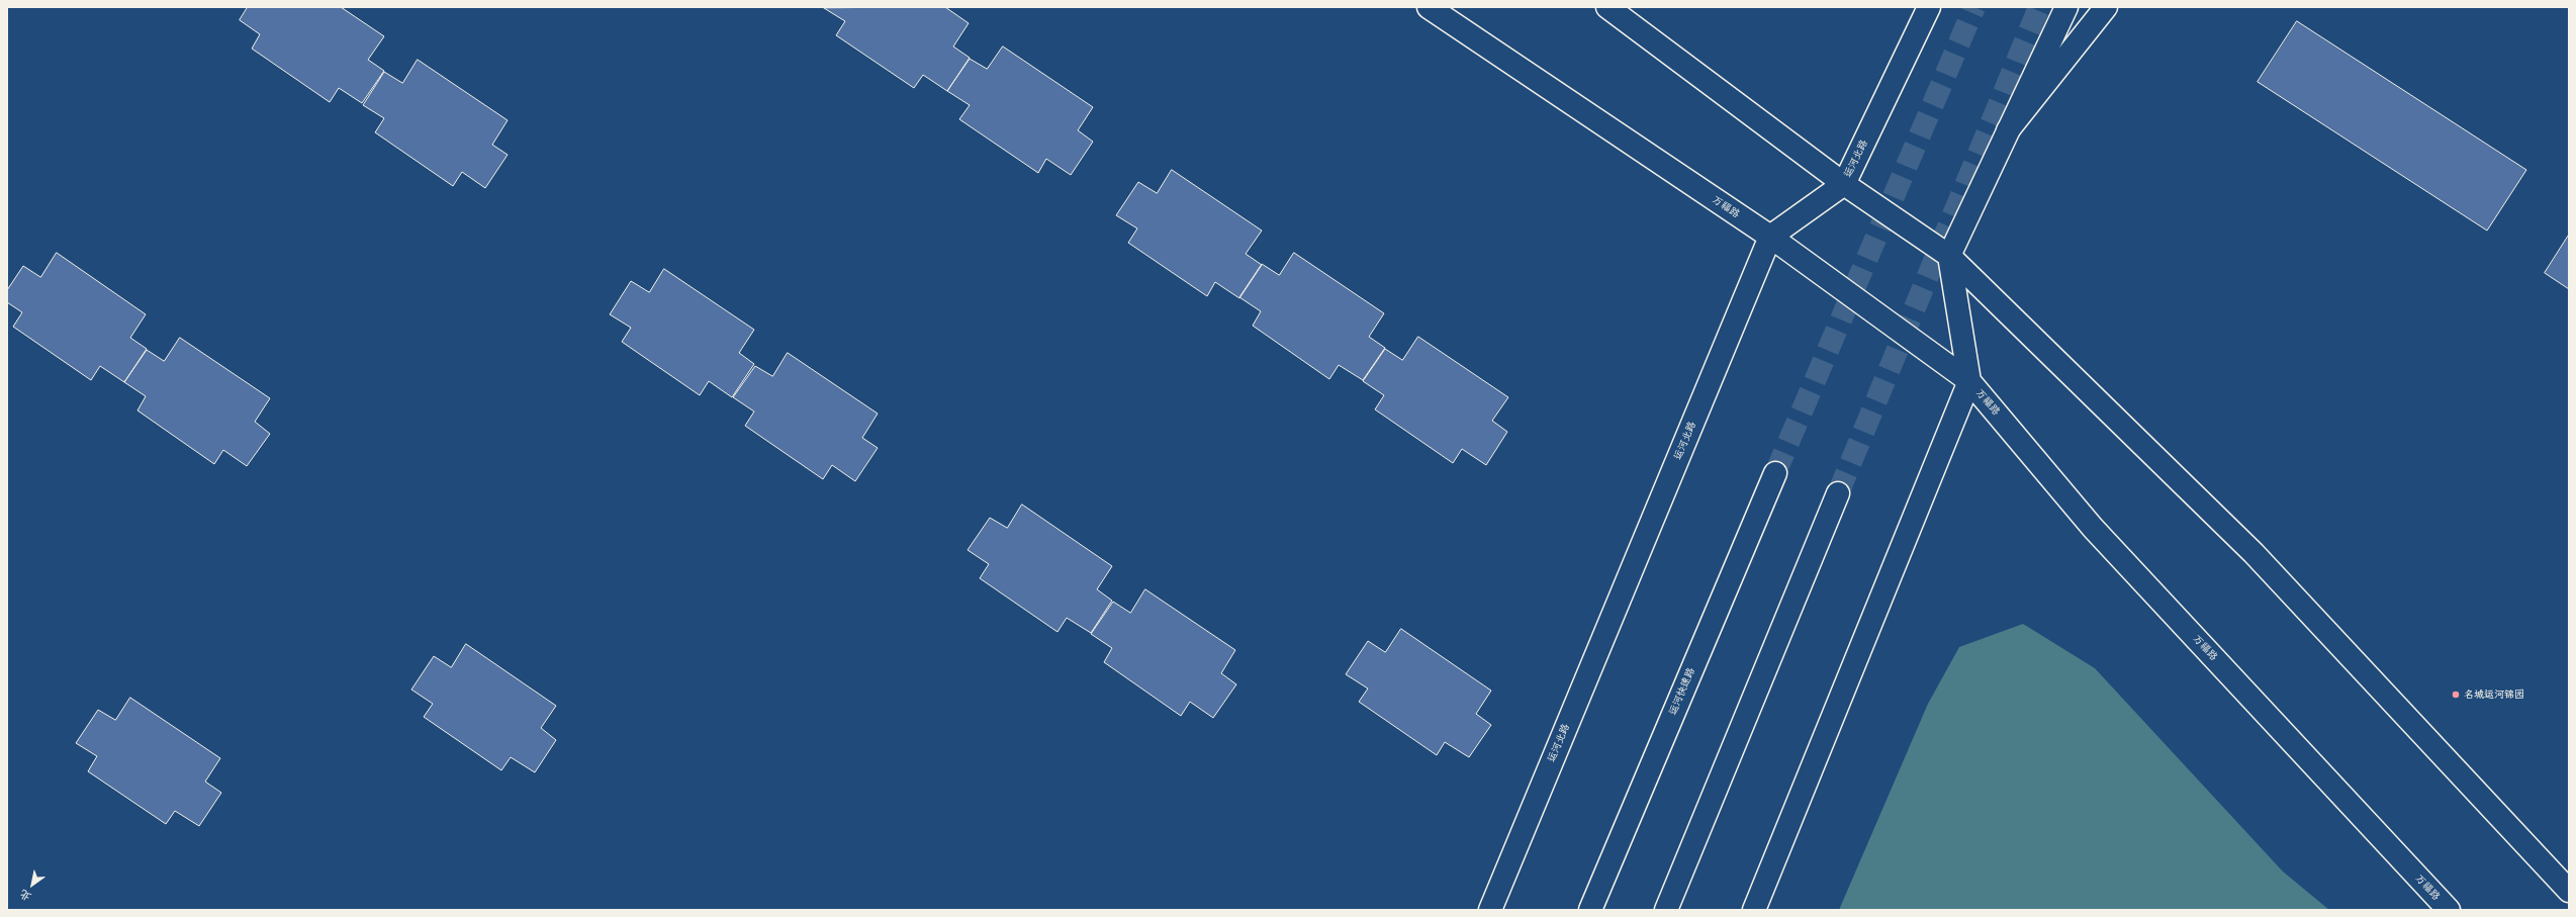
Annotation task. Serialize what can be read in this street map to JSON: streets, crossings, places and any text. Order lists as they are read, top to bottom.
{
  "streets": {
    "main road": ["运河北路", "万福路", "运河快速路"]
  },
  "crossings": [
    ["运河北路", "万福路"]
  ],
  "places": ["名城运河锦园"],
  "north": "bottom left"
}
